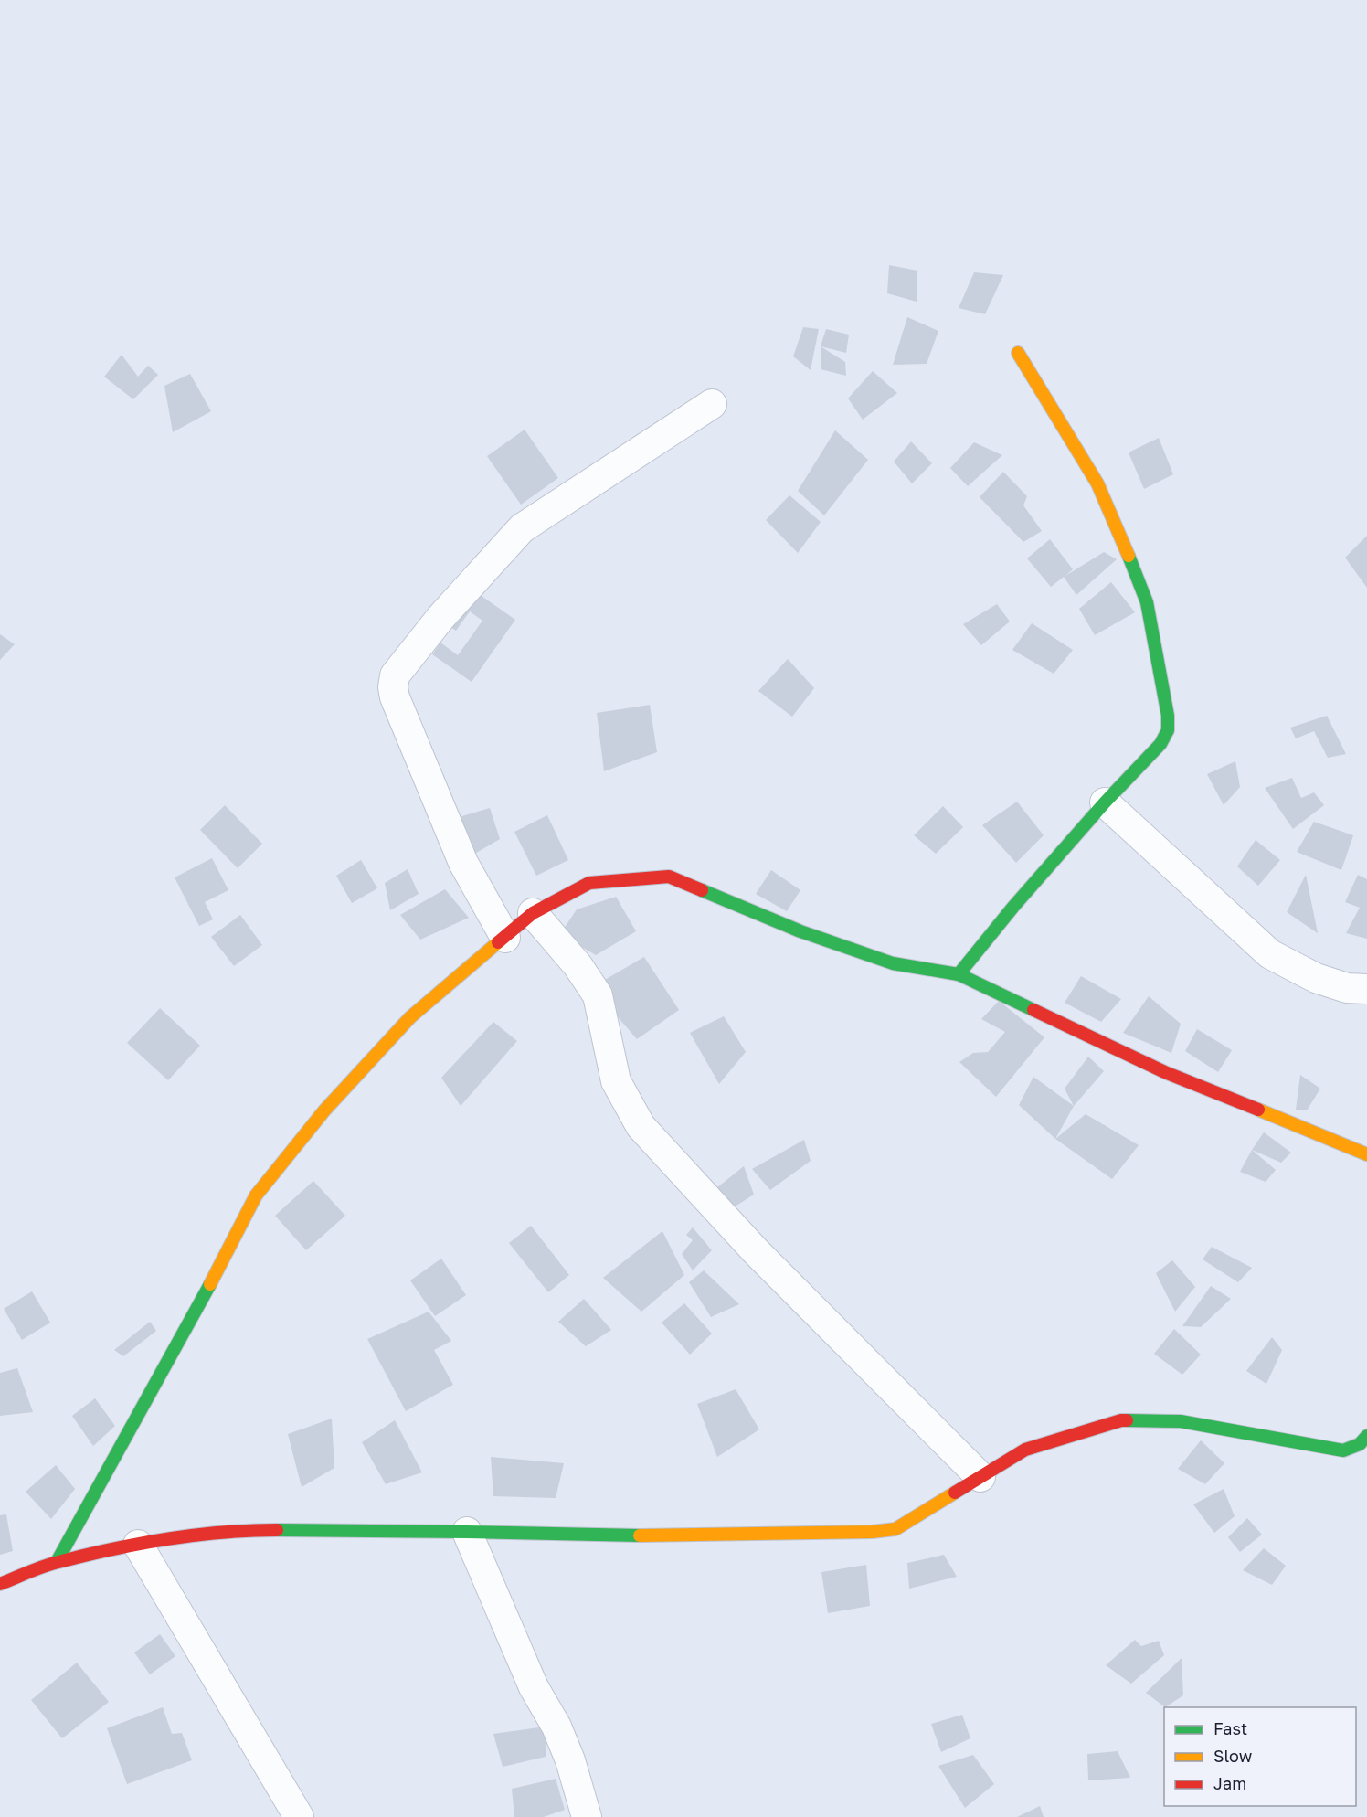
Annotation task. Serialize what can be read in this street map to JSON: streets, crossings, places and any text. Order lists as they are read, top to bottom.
{
  "legend": ["Fast", "Slow", "Jam"]
}
